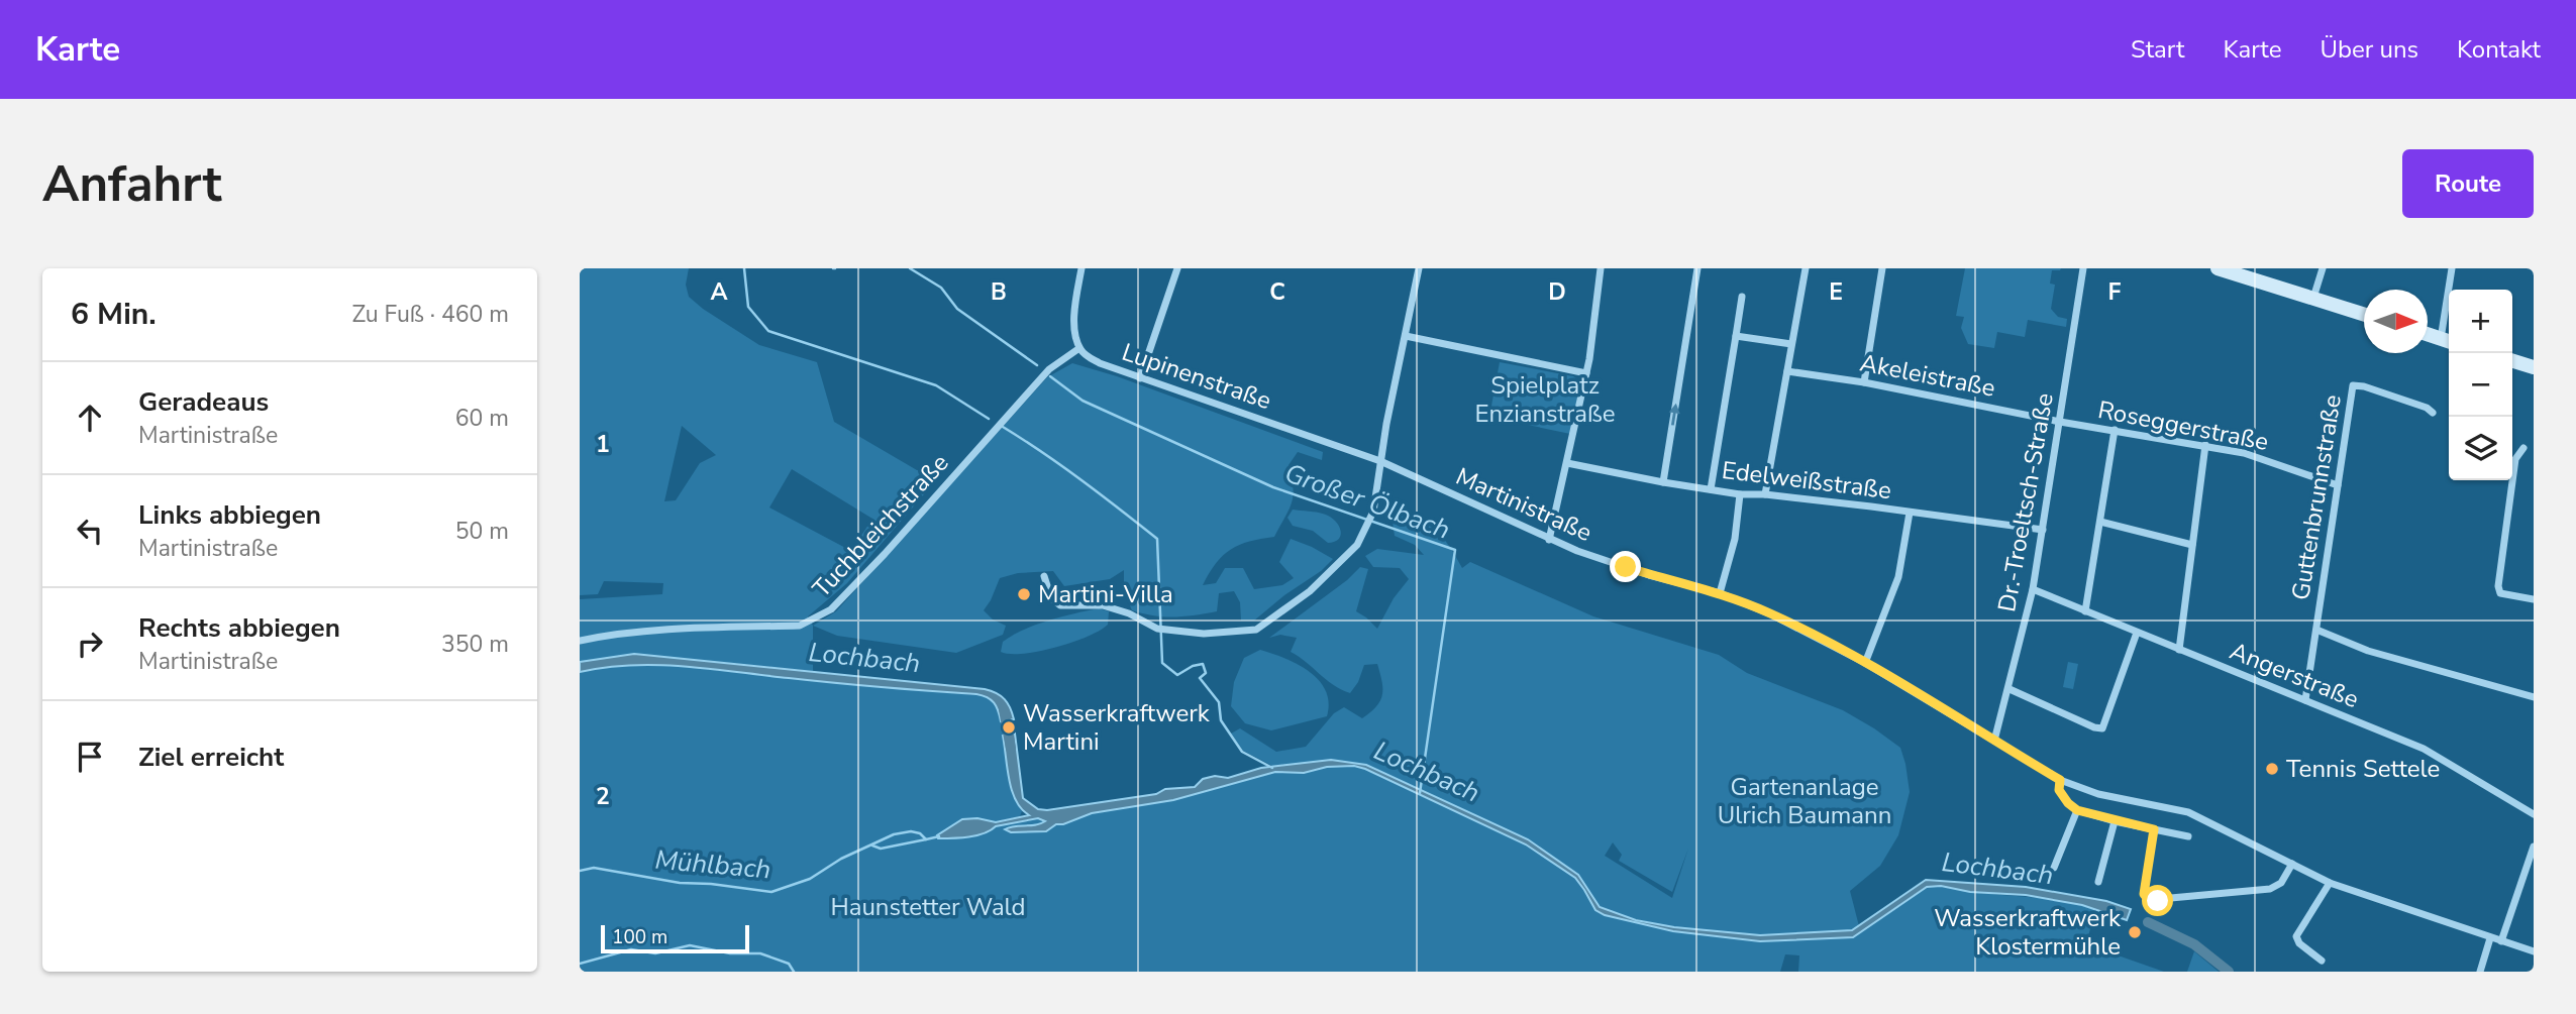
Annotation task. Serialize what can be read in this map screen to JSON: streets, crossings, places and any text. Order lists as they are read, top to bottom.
{
  "streets": {
    "street": [
      "Akeleistraße",
      "Lupinenstraße",
      "Roseggerstraße",
      "Edelweißstraße",
      "Guttenbrunnstraße",
      "Dr.-Troeltsch-Straße",
      "Martinistraße",
      "Tuchbleichstraße",
      "Angerstraße"
    ]
  },
  "crossings": [
    ["Akeleistraße", "Roseggerstraße"],
    ["Akeleistraße", "Dr.-Troeltsch-Straße"],
    ["Lupinenstraße", "Martinistraße"],
    ["Lupinenstraße", "Tuchbleichstraße"],
    ["Roseggerstraße", "Guttenbrunnstraße"],
    ["Roseggerstraße", "Dr.-Troeltsch-Straße"],
    ["Edelweißstraße", "Dr.-Troeltsch-Straße"],
    ["Guttenbrunnstraße", "Angerstraße"],
    ["Dr.-Troeltsch-Straße", "Martinistraße"],
    ["Dr.-Troeltsch-Straße", "Angerstraße"]
  ],
  "water": ["Großer Ölbach", "Lochbach", "Mühlbach"],
  "parks": ["Spielplatz Enzianstraße", "Gartenanlage Ulrich Baumann", "Haunstetter Wald"],
  "places": [
    "Martini-Villa",
    "Wasserkraftwerk Martini",
    "Tennis Settele",
    "Wasserkraftwerk Klostermühle"
  ],
  "scale_bar": "100 m",
  "north": "right",
  "page": {
    "header": "Karte",
    "nav": [
      "Start",
      "Karte",
      "Über uns",
      "Kontakt"
    ],
    "buttons": "Route",
    "title": "Anfahrt",
    "heading": ["6 Min.", "Zu Fuß · 460 m"],
    "map_buttons": ["+", "−"],
    "list": [
      ["Geradeaus", "Martinistraße", "60 m"],
      ["Links abbiegen", "Martinistraße", "50 m"],
      ["Rechts abbiegen", "Martinistraße", "350 m"],
      "Ziel erreicht"
    ],
    "scale": "100 m"
  },
  "grid": {
    "columns": [
      "A",
      "B",
      "C",
      "D",
      "E",
      "F"
    ],
    "rows": ["1", "2"]
  }
}
